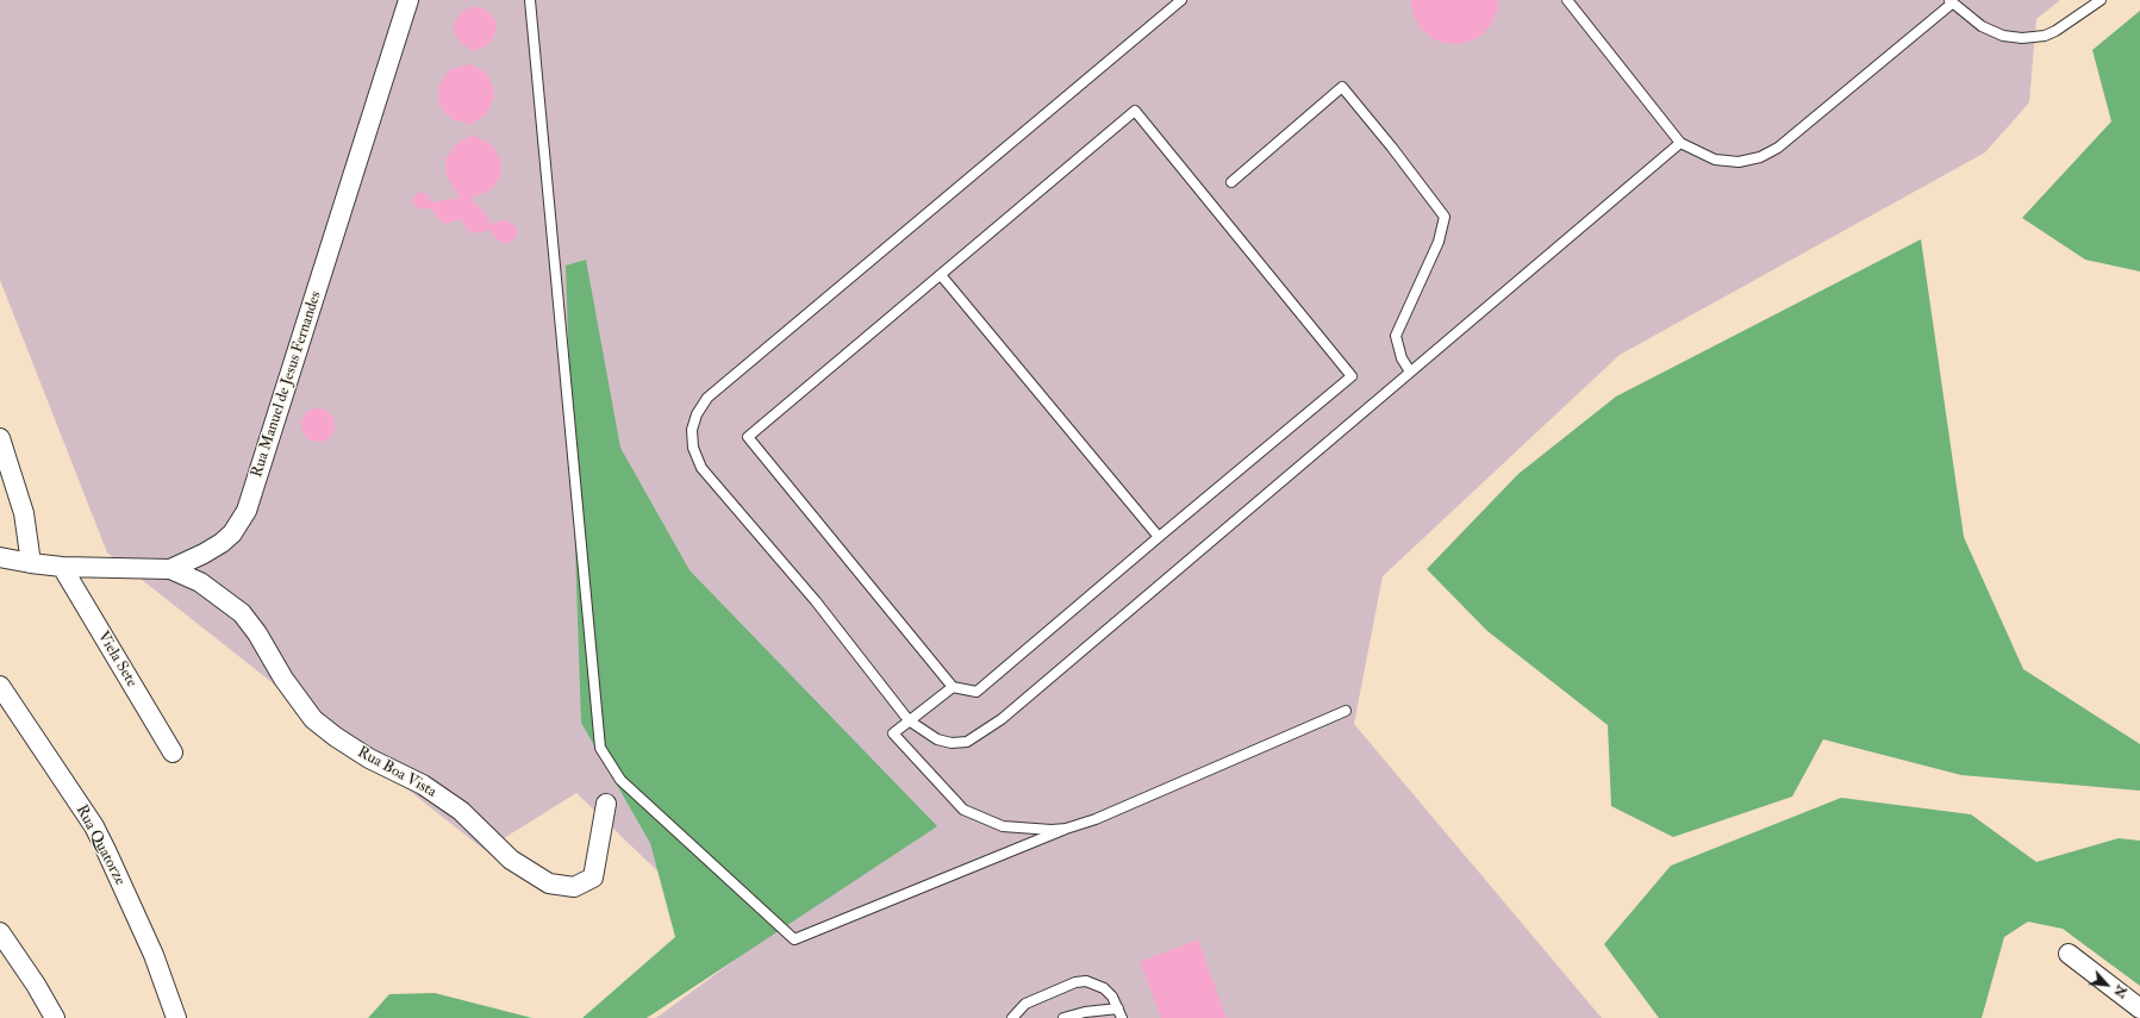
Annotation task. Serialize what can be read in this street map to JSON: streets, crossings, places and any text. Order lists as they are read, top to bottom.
{
  "streets": {
    "street": [
      "Rua Manuel de Jesus Fernandes",
      "Viela Sete",
      "Rua Boa Vista",
      "Rua Quatorze"
    ]
  },
  "crossings": [
    ["Rua Manuel de Jesus Fernandes", "Viela Sete"],
    ["Rua Manuel de Jesus Fernandes", "Rua Boa Vista"]
  ],
  "north": "bottom right"
}
